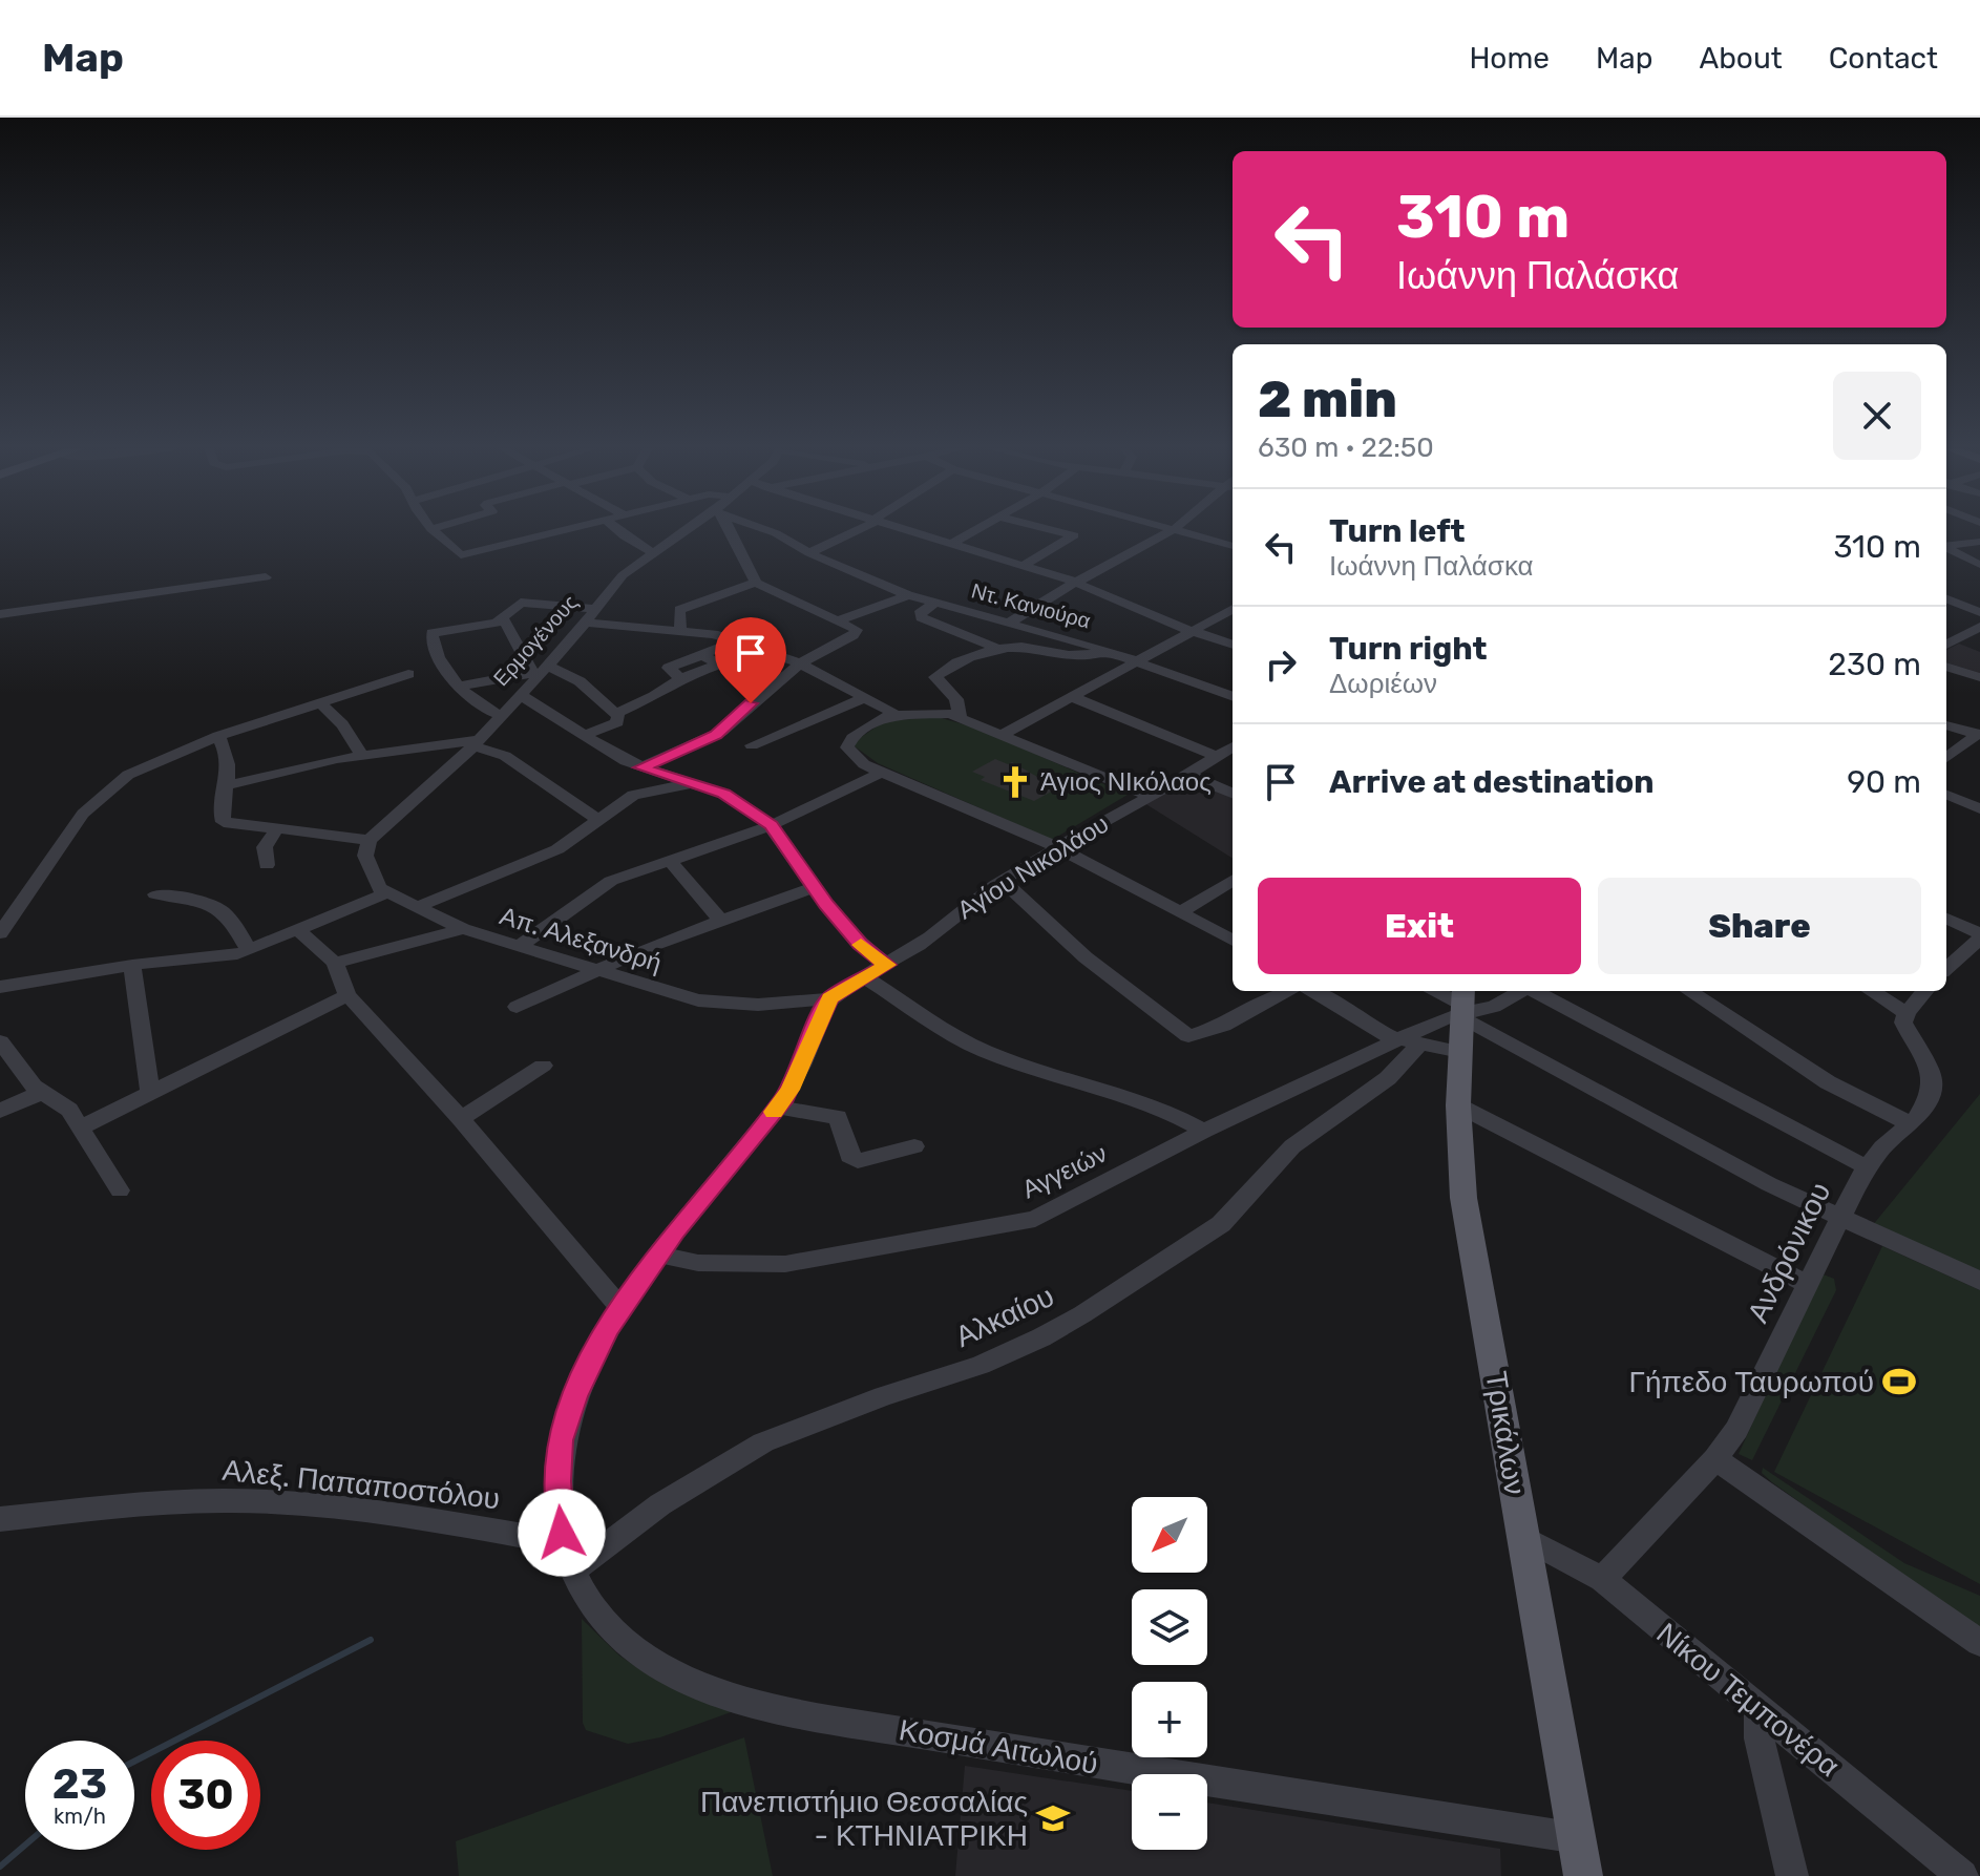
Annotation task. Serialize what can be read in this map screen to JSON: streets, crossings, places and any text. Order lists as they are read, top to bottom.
{
  "streets": {
    "main road": ["Τρικάλων"],
    "street": [
      "Ντ. Κανιούρα",
      "Ερμογένους",
      "Αγίου Νικολάου",
      "Απ. Αλεξανδρή",
      "Αγγειών",
      "Ανδρόνικου",
      "Αλκαίου",
      "Αλεξ. Παπαποστόλου",
      "Νίκου Τεμπονέρα",
      "Κοσμά Αιτωλού"
    ]
  },
  "crossings": [
    ["Αγίου Νικολάου", "Απ. Αλεξανδρή"],
    ["Αγγειών", "Αλκαίου"],
    ["Αγγειών", "Τρικάλων"],
    ["Ανδρόνικου", "Νίκου Τεμπονέρα"],
    ["Αλκαίου", "Αλεξ. Παπαποστόλου"],
    ["Αλκαίου", "Κοσμά Αιτωλού"],
    ["Τρικάλων", "Νίκου Τεμπονέρα"],
    ["Τρικάλων", "Κοσμά Αιτωλού"],
    ["Αλεξ. Παπαποστόλου", "Κοσμά Αιτωλού"]
  ],
  "places": {
    "church": ["Άγιος ΝΙκόλαος"],
    "sports": ["Γήπεδο Ταυρωπού"],
    "school or university": ["Πανεπιστήμιο Θεσσαλίας - ΚΤΗΝΙΑΤΡΙΚΗ"]
  },
  "north": "bottom left",
  "page": {
    "header": "Map",
    "nav": [
      "Home",
      "Map",
      "About",
      "Contact"
    ],
    "turn": ["310 m", "Ιωάννη Παλάσκα"],
    "heading": ["2 min", "630 m · 22:50"],
    "list": [
      {
        "name": "Turn left",
        "note": "Ιωάννη Παλάσκα",
        "value": "310 m"
      },
      {
        "name": "Turn right",
        "note": "Δωριέων",
        "value": "230 m"
      },
      {
        "name": "Arrive at destination",
        "value": "90 m"
      }
    ],
    "buttons": ["Exit", "Share"],
    "map_buttons": ["+", "−"],
    "speed": "23 km/h",
    "limit": "30"
  }
}
